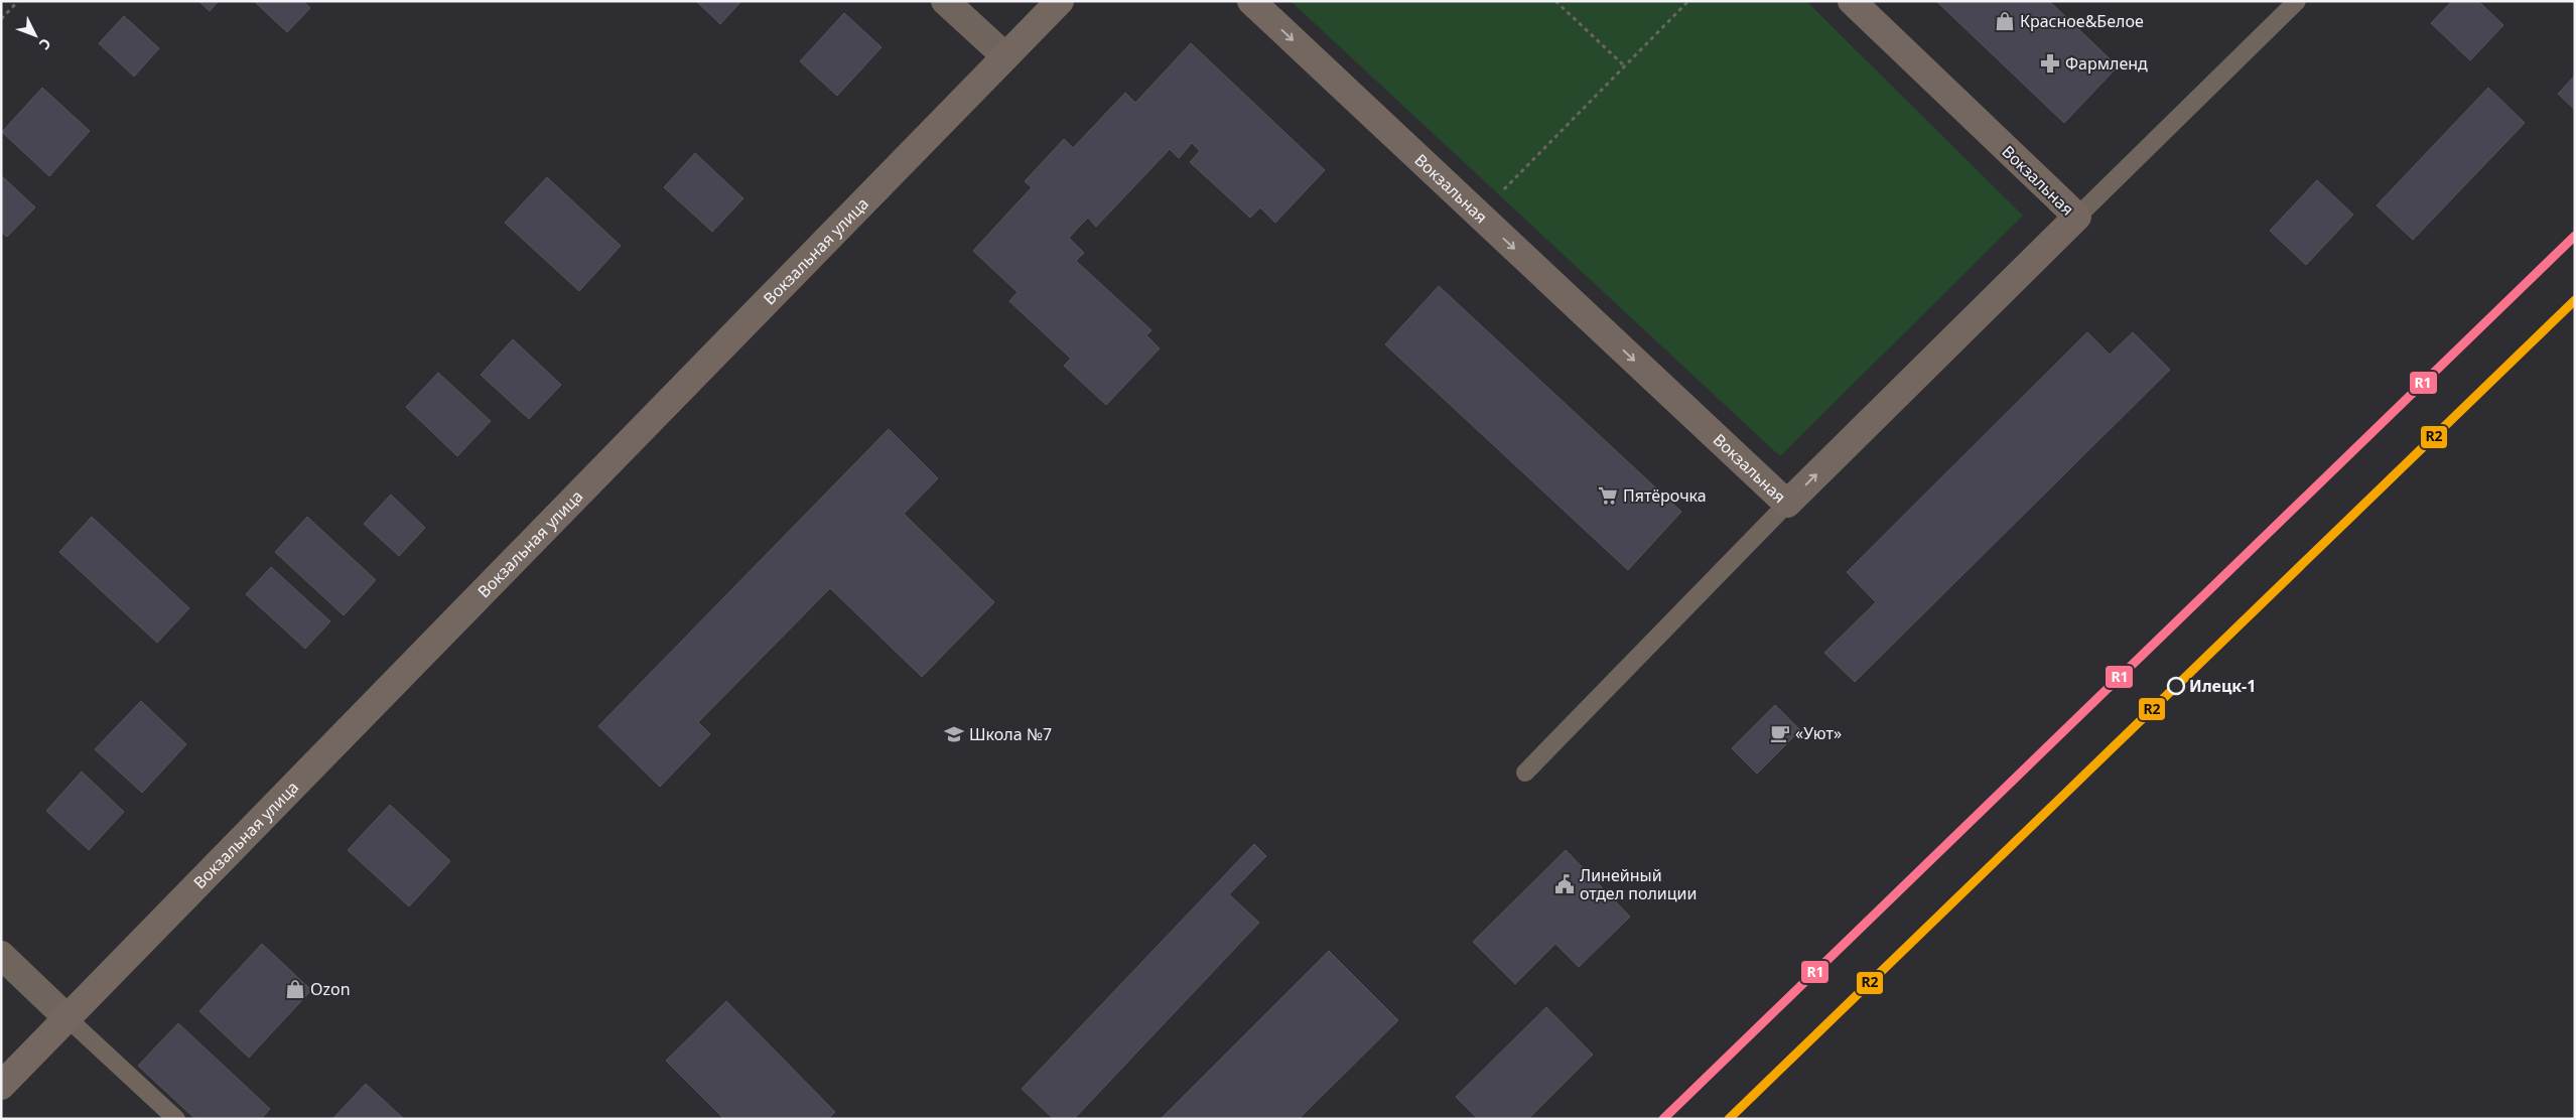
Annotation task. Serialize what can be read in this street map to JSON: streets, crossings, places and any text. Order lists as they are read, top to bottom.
{
  "streets": {
    "street": ["Вокзальная", "Вокзальная улица"]
  },
  "places": {
    "shop": ["Красное&Белое", "Ozon"],
    "pharmacy": ["Фармленд"],
    "supermarket": ["Пятёрочка"],
    "other": ["Илецк-1"],
    "cafe": ["«Уют»"],
    "school or university": ["Школа №7"],
    "public building": ["Линейный отдел полиции"]
  },
  "lines": ["transit line R1", "transit line R2"],
  "north": "bottom right"
}
